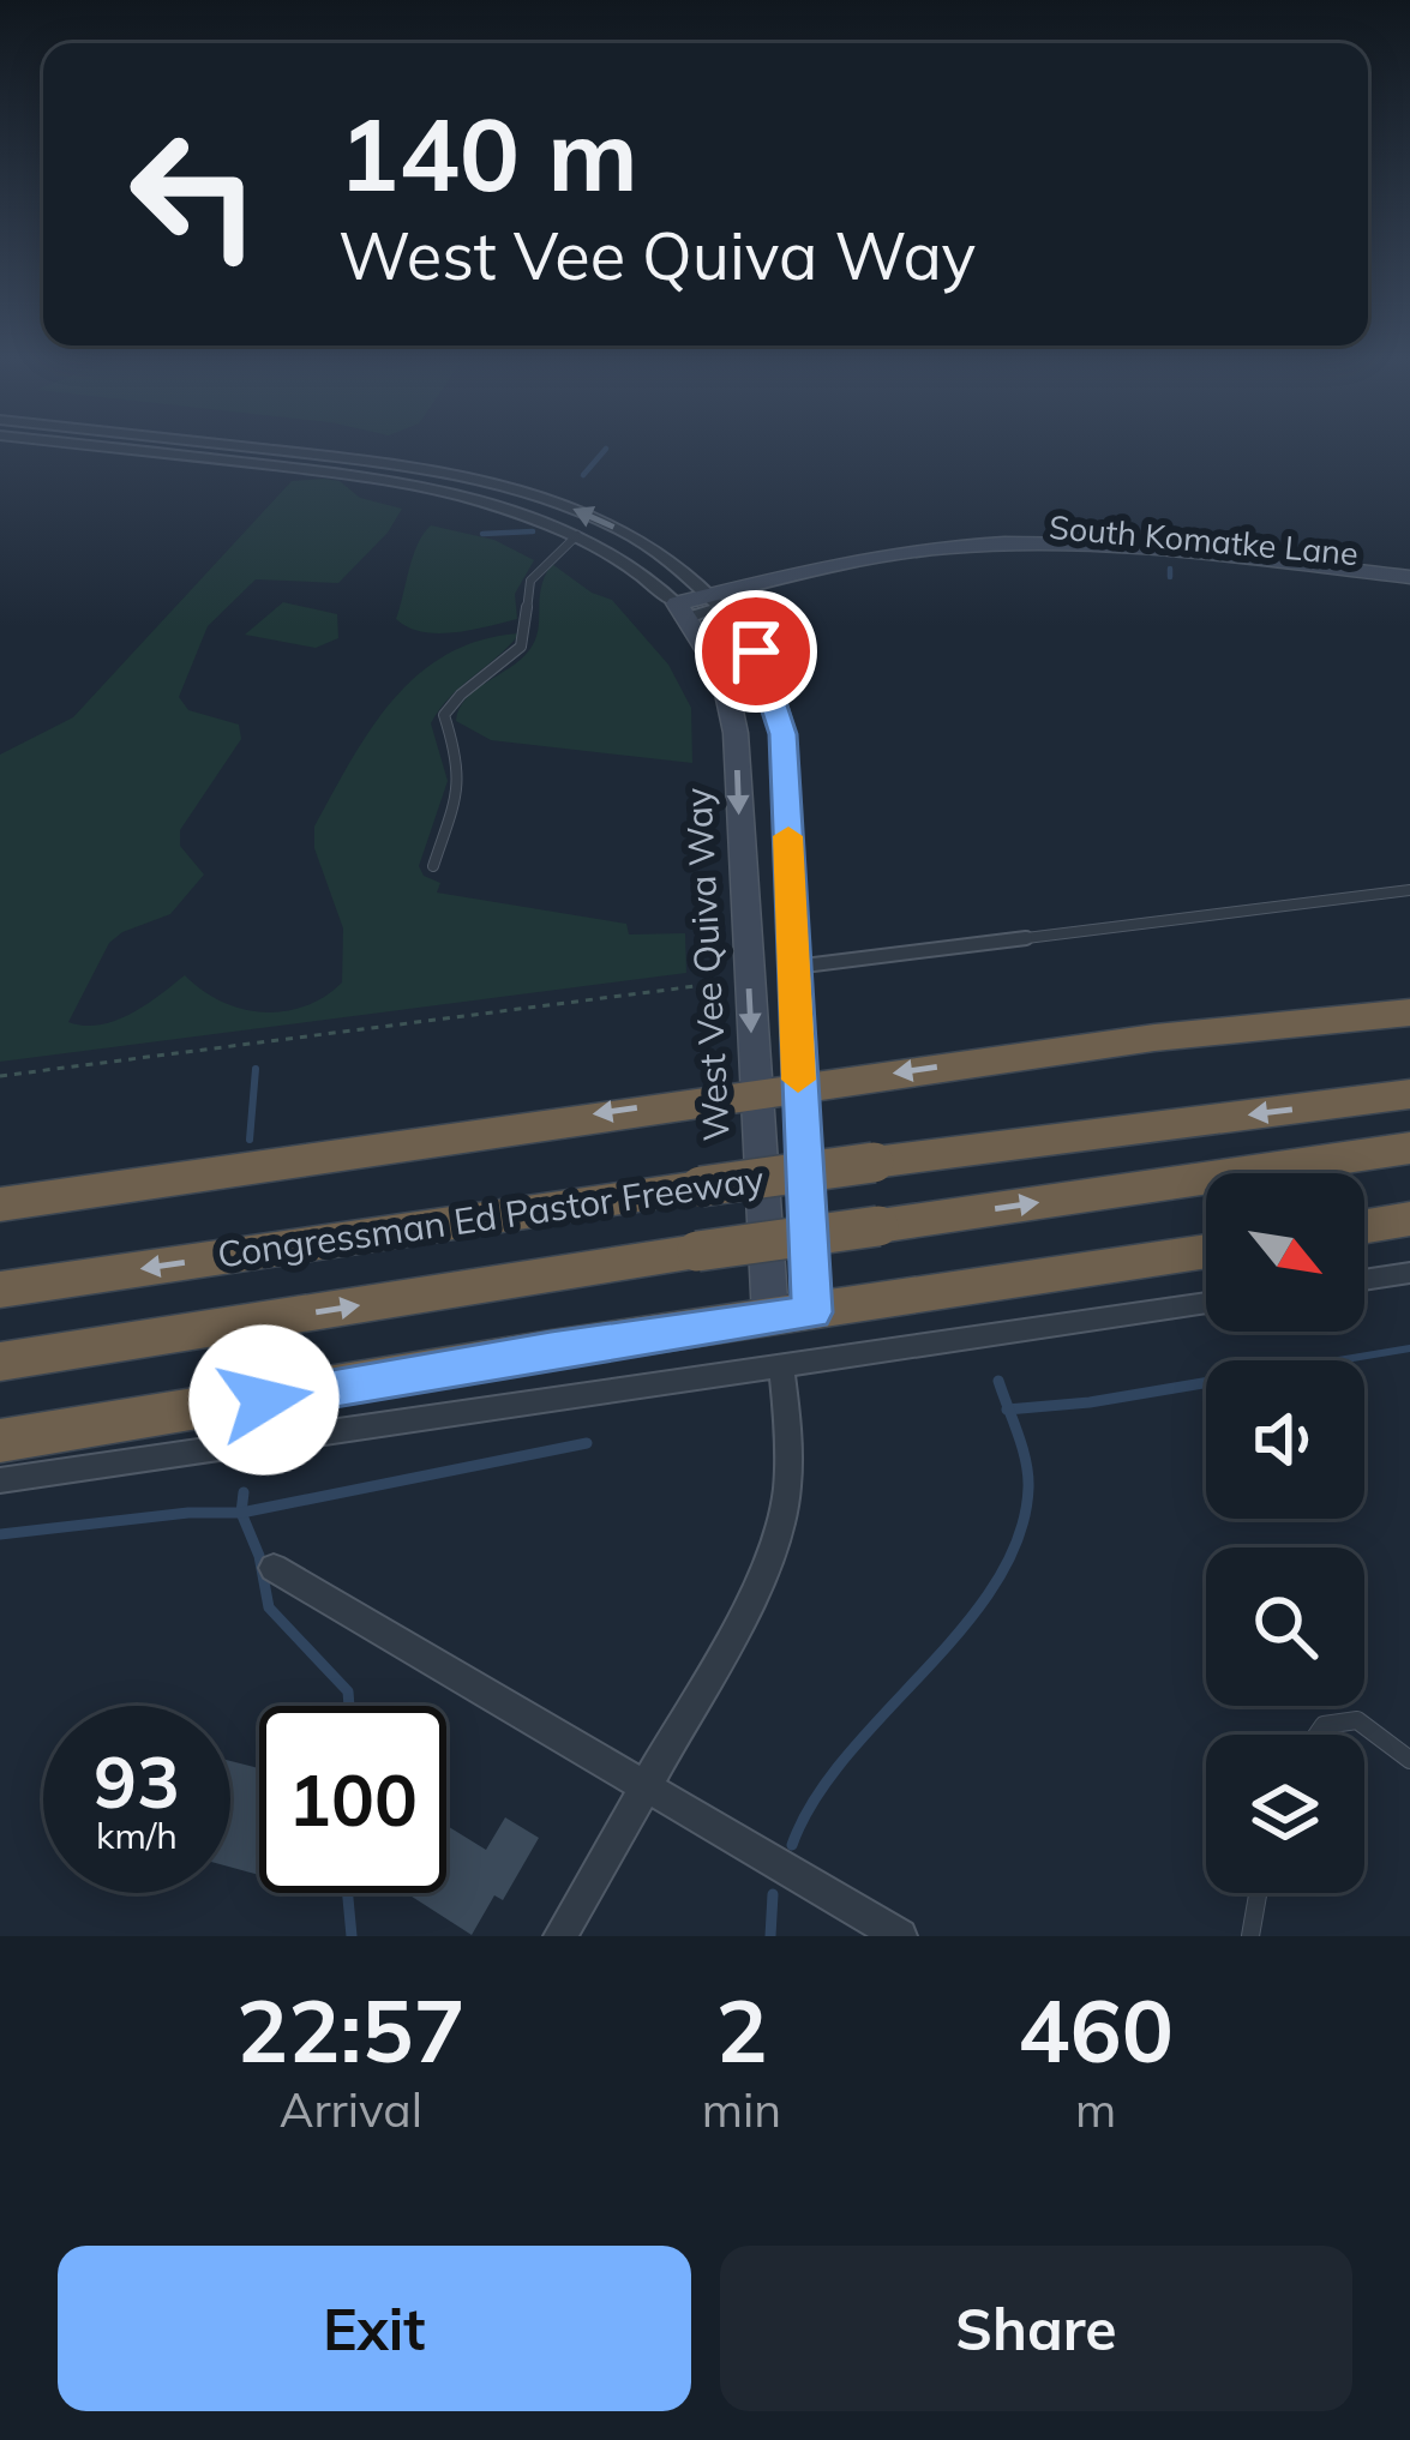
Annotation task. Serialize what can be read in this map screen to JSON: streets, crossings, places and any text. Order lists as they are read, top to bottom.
{
  "streets": {
    "highway": ["Congressman Ed Pastor Freeway"],
    "street": ["South Komatke Lane", "West Vee Quiva Way"]
  },
  "north": "bottom right",
  "page": {
    "turn": ["140 m", "West Vee Quiva Way"],
    "speed": "93 km/h",
    "limit": "100",
    "eta": [
      "22:57",
      "Arrival",
      "2",
      "min",
      "460",
      "m"
    ],
    "buttons": ["Exit", "Share"]
  }
}
